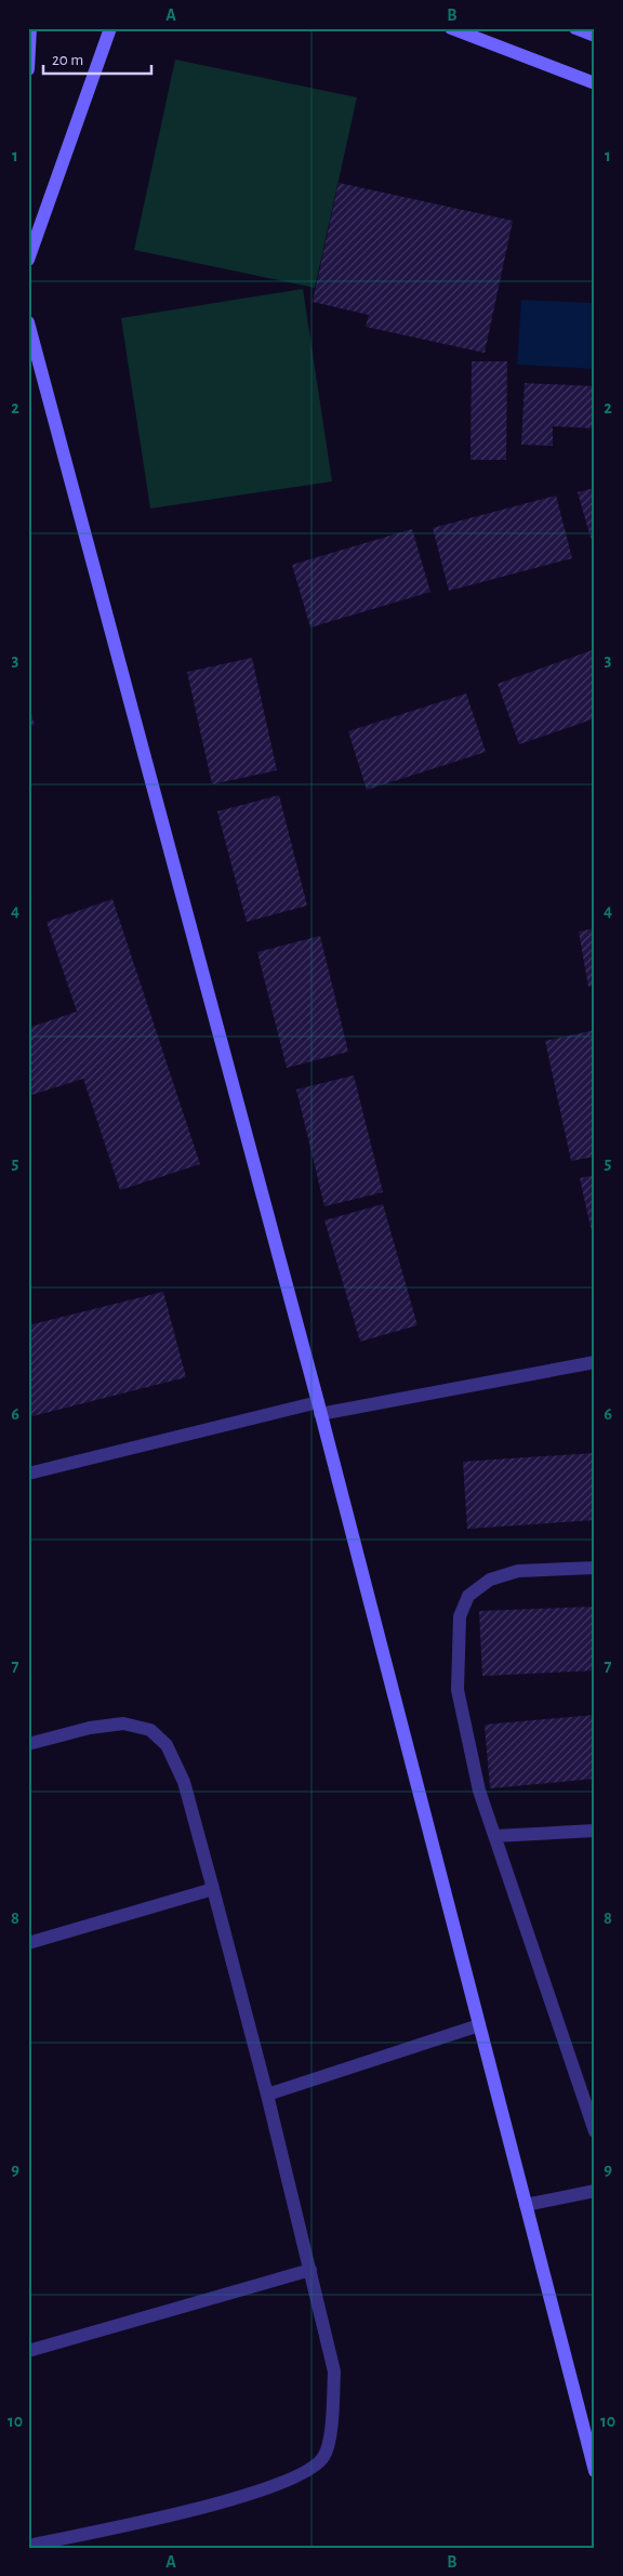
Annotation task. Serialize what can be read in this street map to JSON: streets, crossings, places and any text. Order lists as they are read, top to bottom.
{
  "scale_bar": "20 m",
  "grid": {
    "columns": ["A", "B"],
    "rows": [
      "1",
      "2",
      "3",
      "4",
      "5",
      "6",
      "7",
      "8",
      "9",
      "10"
    ]
  }
}
